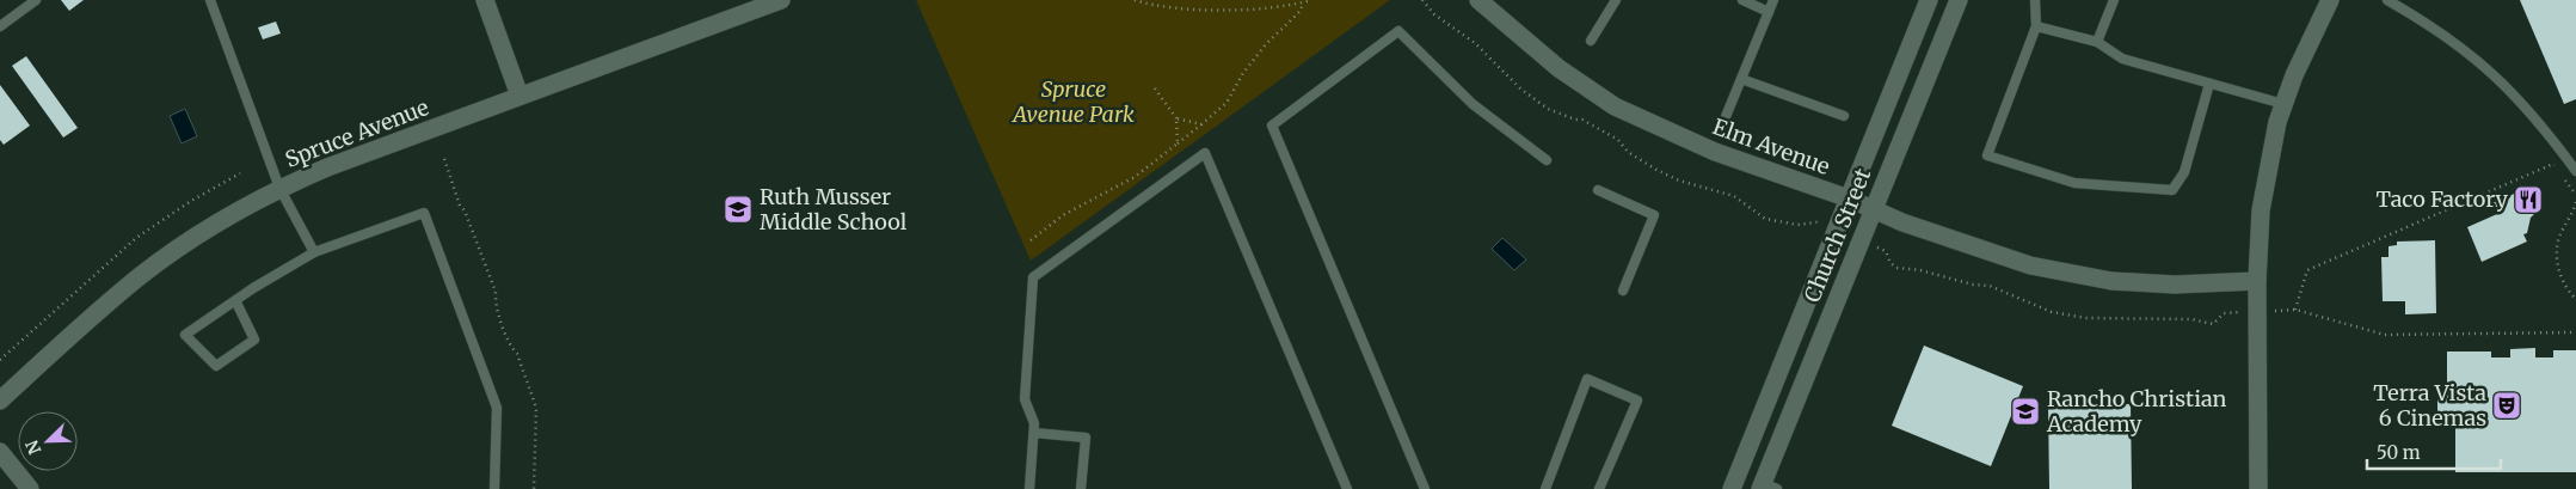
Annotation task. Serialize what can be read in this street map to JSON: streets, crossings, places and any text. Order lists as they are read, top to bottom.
{
  "streets": {
    "street": ["Spruce Avenue", "Elm Avenue", "Church Street"]
  },
  "crossings": [
    ["Elm Avenue", "Church Street"]
  ],
  "parks": ["Spruce Avenue Park"],
  "places": {
    "restaurant": ["Taco Factory"],
    "school or university": ["Ruth Musser Middle School", "Rancho Christian Academy"],
    "theatre": ["Terra Vista 6 Cinemas"]
  },
  "scale_bar": "50 m",
  "north": "bottom left"
}
